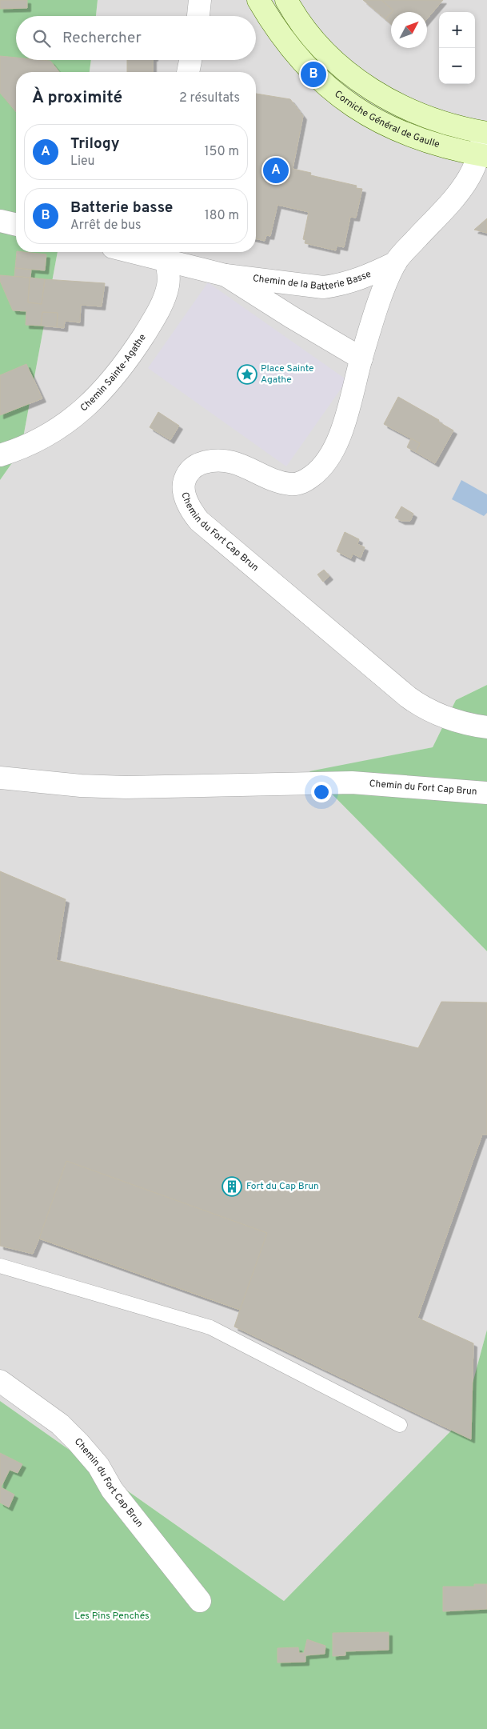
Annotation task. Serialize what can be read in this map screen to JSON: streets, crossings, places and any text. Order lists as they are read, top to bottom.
{
  "streets": {
    "main road": ["Corniche Général de Gaulle"],
    "street": ["Chemin de la Batterie Basse", "Chemin Sainte-Agathe", "Chemin du Fort Cap Brun"]
  },
  "crossings": [
    ["Corniche Général de Gaulle", "Chemin du Fort Cap Brun"],
    ["Chemin de la Batterie Basse", "Chemin Sainte-Agathe"],
    ["Chemin de la Batterie Basse", "Chemin du Fort Cap Brun"]
  ],
  "parks": ["Les Pins Penchés"],
  "places": {
    "place": ["Place Sainte Agathe"],
    "building": ["Fort du Cap Brun"]
  },
  "north": "top right",
  "page": {
    "map_buttons": ["+", "−"],
    "search": "Rechercher",
    "pins": ["B", "A"],
    "heading": ["À proximité", "2 résultats"],
    "list": [
      {
        "mark": "A",
        "name": "Trilogy",
        "note": "Lieu",
        "value": "150 m"
      },
      {
        "mark": "B",
        "name": "Batterie basse",
        "note": "Arrêt de bus",
        "value": "180 m"
      }
    ]
  }
}
